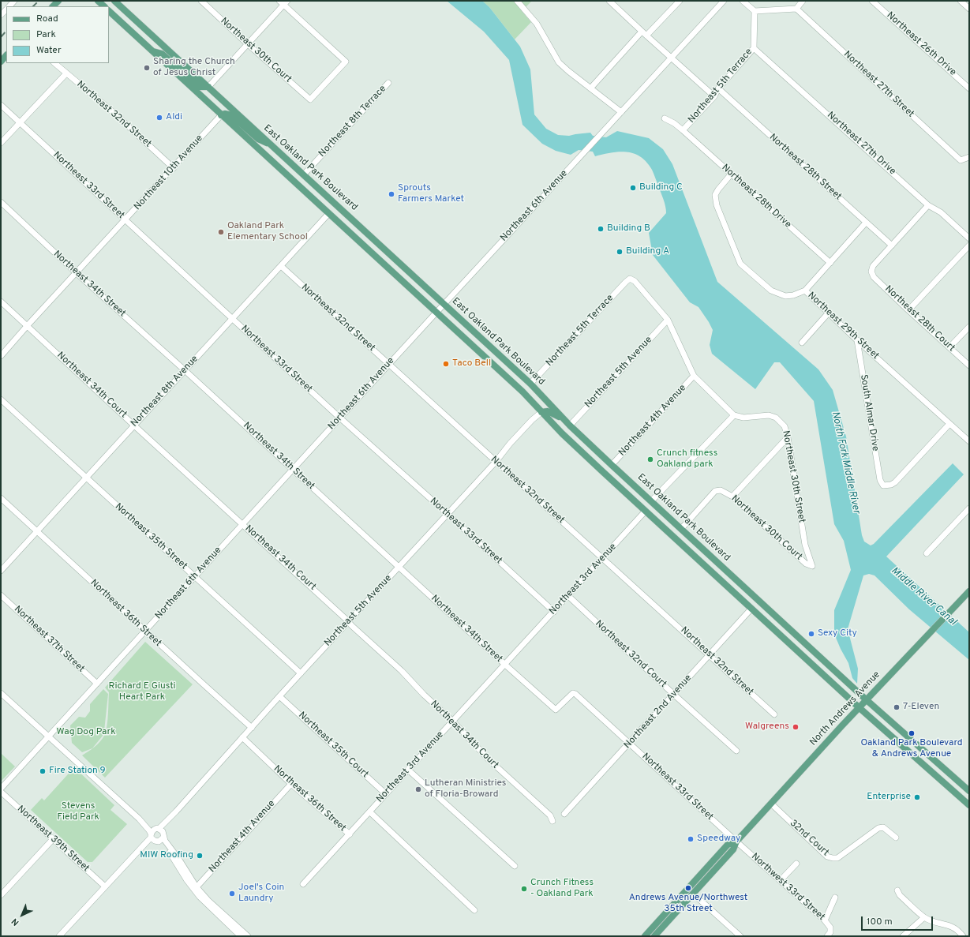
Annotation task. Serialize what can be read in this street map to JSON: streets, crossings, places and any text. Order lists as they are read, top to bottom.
{
  "streets": {
    "main road": ["East Oakland Park Boulevard", "North Andrews Avenue"],
    "street": [
      "Northeast 26th Drive",
      "Northeast 30th Court",
      "Northeast 27th Street",
      "Northeast 5th Terrace",
      "Northeast 32nd Street",
      "Northeast 8th Terrace",
      "Northeast 27th Drive",
      "Northeast 28th Street",
      "Northeast 10th Avenue",
      "Northeast 33rd Street",
      "Northeast 28th Drive",
      "Northeast 6th Avenue",
      "Northeast 34th Street",
      "Northeast 28th Court",
      "Northeast 29th Street",
      "Northeast 5th Avenue",
      "Northeast 34th Court",
      "Northeast 8th Avenue",
      "South Almar Drive",
      "Northeast 4th Avenue",
      "Northeast 30th Street",
      "Northeast 35th Street",
      "Northeast 3rd Avenue",
      "Northeast 36th Street",
      "Northeast 37th Street",
      "Northeast 32nd Court",
      "Northeast 2nd Avenue",
      "Northeast 35th Court",
      "32nd Court",
      "Northeast 39th Street",
      "Northwest 33rd Street"
    ]
  },
  "crossings": [
    ["Northeast 30th Court", "East Oakland Park Boulevard"],
    ["Northeast 30th Court", "Northeast 30th Street"],
    ["Northeast 5th Terrace", "Northeast 27th Drive"],
    ["Northeast 5th Terrace", "Northeast 28th Street"],
    ["Northeast 5th Terrace", "East Oakland Park Boulevard"],
    ["Northeast 5th Terrace", "Northeast 28th Drive"],
    ["Northeast 5th Terrace", "Northeast 5th Avenue"],
    ["Northeast 32nd Street", "Northeast 10th Avenue"],
    ["Northeast 32nd Street", "Northeast 6th Avenue"],
    ["Northeast 32nd Street", "Northeast 5th Avenue"],
    ["Northeast 32nd Street", "Northeast 8th Avenue"],
    ["Northeast 32nd Street", "Northeast 3rd Avenue"],
    ["Northeast 32nd Street", "Northeast 2nd Avenue"],
    ["Northeast 8th Terrace", "East Oakland Park Boulevard"],
    ["Northeast 28th Street", "Northeast 28th Court"],
    ["East Oakland Park Boulevard", "Northeast 10th Avenue"],
    ["East Oakland Park Boulevard", "Northeast 6th Avenue"],
    ["East Oakland Park Boulevard", "Northeast 5th Avenue"],
    ["East Oakland Park Boulevard", "Northeast 8th Avenue"],
    ["East Oakland Park Boulevard", "Northeast 4th Avenue"],
    ["East Oakland Park Boulevard", "Northeast 3rd Avenue"],
    ["East Oakland Park Boulevard", "North Andrews Avenue"],
    ["East Oakland Park Boulevard", "Northeast 2nd Avenue"],
    ["Northeast 10th Avenue", "Northeast 33rd Street"],
    ["Northeast 10th Avenue", "Northeast 34th Street"],
    ["Northeast 10th Avenue", "Northeast 34th Court"],
    ["Northeast 33rd Street", "Northeast 6th Avenue"],
    ["Northeast 33rd Street", "Northeast 34th Street"],
    ["Northeast 33rd Street", "Northeast 5th Avenue"],
    ["Northeast 33rd Street", "Northeast 8th Avenue"],
    ["Northeast 33rd Street", "Northeast 3rd Avenue"],
    ["Northeast 33rd Street", "North Andrews Avenue"],
    ["Northeast 33rd Street", "Northeast 2nd Avenue"],
    ["Northeast 33rd Street", "Northwest 33rd Street"],
    ["Northeast 28th Drive", "Northeast 29th Street"],
    ["Northeast 6th Avenue", "Northeast 34th Street"],
    ["Northeast 6th Avenue", "Northeast 34th Court"],
    ["Northeast 6th Avenue", "Northeast 35th Street"],
    ["Northeast 6th Avenue", "Northeast 36th Street"],
    ["Northeast 6th Avenue", "Northeast 37th Street"],
    ["Northeast 34th Street", "Northeast 5th Avenue"],
    ["Northeast 34th Street", "Northeast 8th Avenue"],
    ["Northeast 34th Street", "Northeast 3rd Avenue"],
    ["Northeast 29th Street", "South Almar Drive"],
    ["Northeast 5th Avenue", "Northeast 34th Court"],
    ["Northeast 5th Avenue", "Northeast 35th Street"],
    ["Northeast 5th Avenue", "Northeast 36th Street"],
    ["Northeast 5th Avenue", "Northeast 35th Court"],
    ["Northeast 5th Avenue", "Northeast 39th Street"],
    ["Northeast 34th Court", "Northeast 8th Avenue"],
    ["Northeast 34th Court", "Northeast 3rd Avenue"],
    ["Northeast 8th Avenue", "Northeast 35th Street"],
    ["Northeast 8th Avenue", "Northeast 36th Street"],
    ["Northeast 4th Avenue", "Northeast 36th Street"],
    ["Northeast 3rd Avenue", "Northeast 36th Street"],
    ["Northeast 3rd Avenue", "Northeast 32nd Court"],
    ["Northeast 3rd Avenue", "Northeast 35th Court"],
    ["Northeast 32nd Court", "Northeast 2nd Avenue"],
    ["North Andrews Avenue", "32nd Court"],
    ["North Andrews Avenue", "Northwest 33rd Street"]
  ],
  "water": ["North Fork Middle River", "Middle River Canal"],
  "parks": ["Richard E Giusti Heart Park", "Wag Dog Park", "Stevens Field Park"],
  "places": [
    "Sharing the Church of Jesus Christ",
    "Aldi",
    "Building C",
    "Sprouts Farmers Market",
    "Building B",
    "Oakland Park Elementary School",
    "Building A",
    "Taco Bell",
    "Crunch fitness Oakland park",
    "Sexy City",
    "7-Eleven",
    "Walgreens",
    "Oakland Park Boulevard & Andrews Avenue",
    "Fire Station 9",
    "Lutheran Ministries of Floria-Broward",
    "Enterprise",
    "Speedway",
    "MIW Roofing",
    "Andrews Avenue/Northwest 35th Street",
    "Crunch Fitness - Oakland Park",
    "Joel's Coin Laundry"
  ],
  "legend": ["Road", "Park", "Water"],
  "scale_bar": "100 m",
  "north": "bottom left"
}
